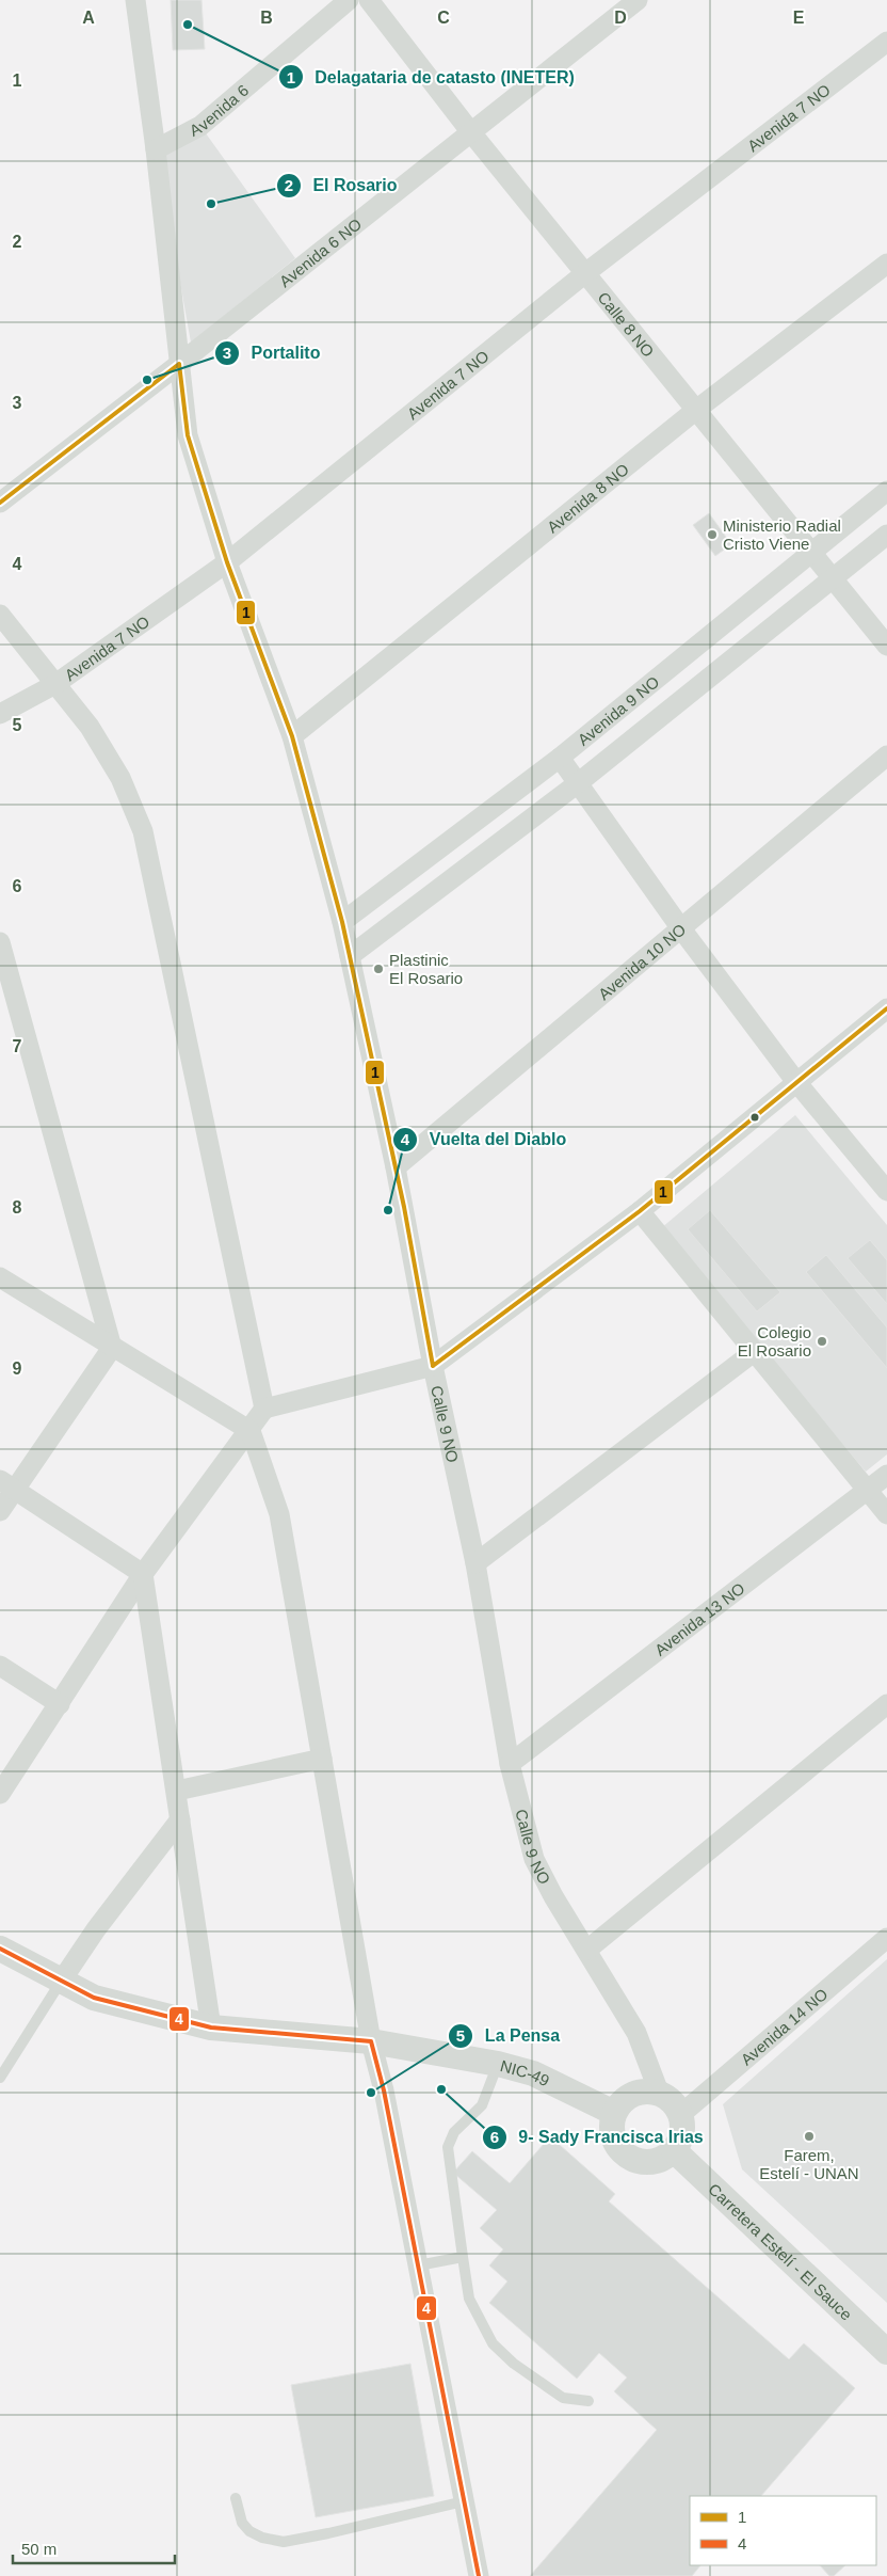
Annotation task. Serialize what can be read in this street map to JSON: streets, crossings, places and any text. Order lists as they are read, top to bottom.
{
  "streets": {
    "street": [
      "Avenida 6",
      "Avenida 7 NO",
      "Avenida 6 NO",
      "Calle 8 NO",
      "Avenida 8 NO",
      "Avenida 9 NO",
      "Avenida 10 NO",
      "Calle 9 NO",
      "Avenida 13 NO",
      "Avenida 14 NO",
      "NIC-49",
      "Carretera Estelí - El Sauce"
    ]
  },
  "crossings": [
    ["Avenida 6", "Calle 9 NO"],
    ["Avenida 7 NO", "Calle 8 NO"],
    ["Avenida 7 NO", "Calle 9 NO"],
    ["Avenida 6 NO", "Calle 8 NO"],
    ["Avenida 6 NO", "Calle 9 NO"],
    ["Calle 8 NO", "Avenida 8 NO"],
    ["Calle 8 NO", "Avenida 9 NO"],
    ["Avenida 8 NO", "Calle 9 NO"],
    ["Avenida 9 NO", "Calle 9 NO"],
    ["Avenida 10 NO", "Calle 9 NO"],
    ["Calle 9 NO", "Avenida 13 NO"],
    ["Calle 9 NO", "Avenida 14 NO"],
    ["Calle 9 NO", "NIC-49"],
    ["Calle 9 NO", "Carretera Estelí - El Sauce"],
    ["Avenida 14 NO", "NIC-49"],
    ["Avenida 14 NO", "Carretera Estelí - El Sauce"],
    ["NIC-49", "Carretera Estelí - El Sauce"]
  ],
  "places": [
    "Delagataria de catasto (INETER)",
    "El Rosario",
    "Portalito",
    "Ministerio Radial Cristo Viene",
    "Plastinic El Rosario",
    "Vuelta del Diablo",
    "Colegio El Rosario",
    "9- Sady Francisca Irias",
    "La Pensa",
    "Farem, Estelí - UNAN"
  ],
  "lines": ["transit line 1", "transit line 4"],
  "legend": ["1", "4"],
  "scale_bar": "50 m",
  "grid": {
    "columns": [
      "A",
      "B",
      "C",
      "D",
      "E"
    ],
    "rows": [
      "1",
      "2",
      "3",
      "4",
      "5",
      "6",
      "7",
      "8",
      "9"
    ]
  }
}
